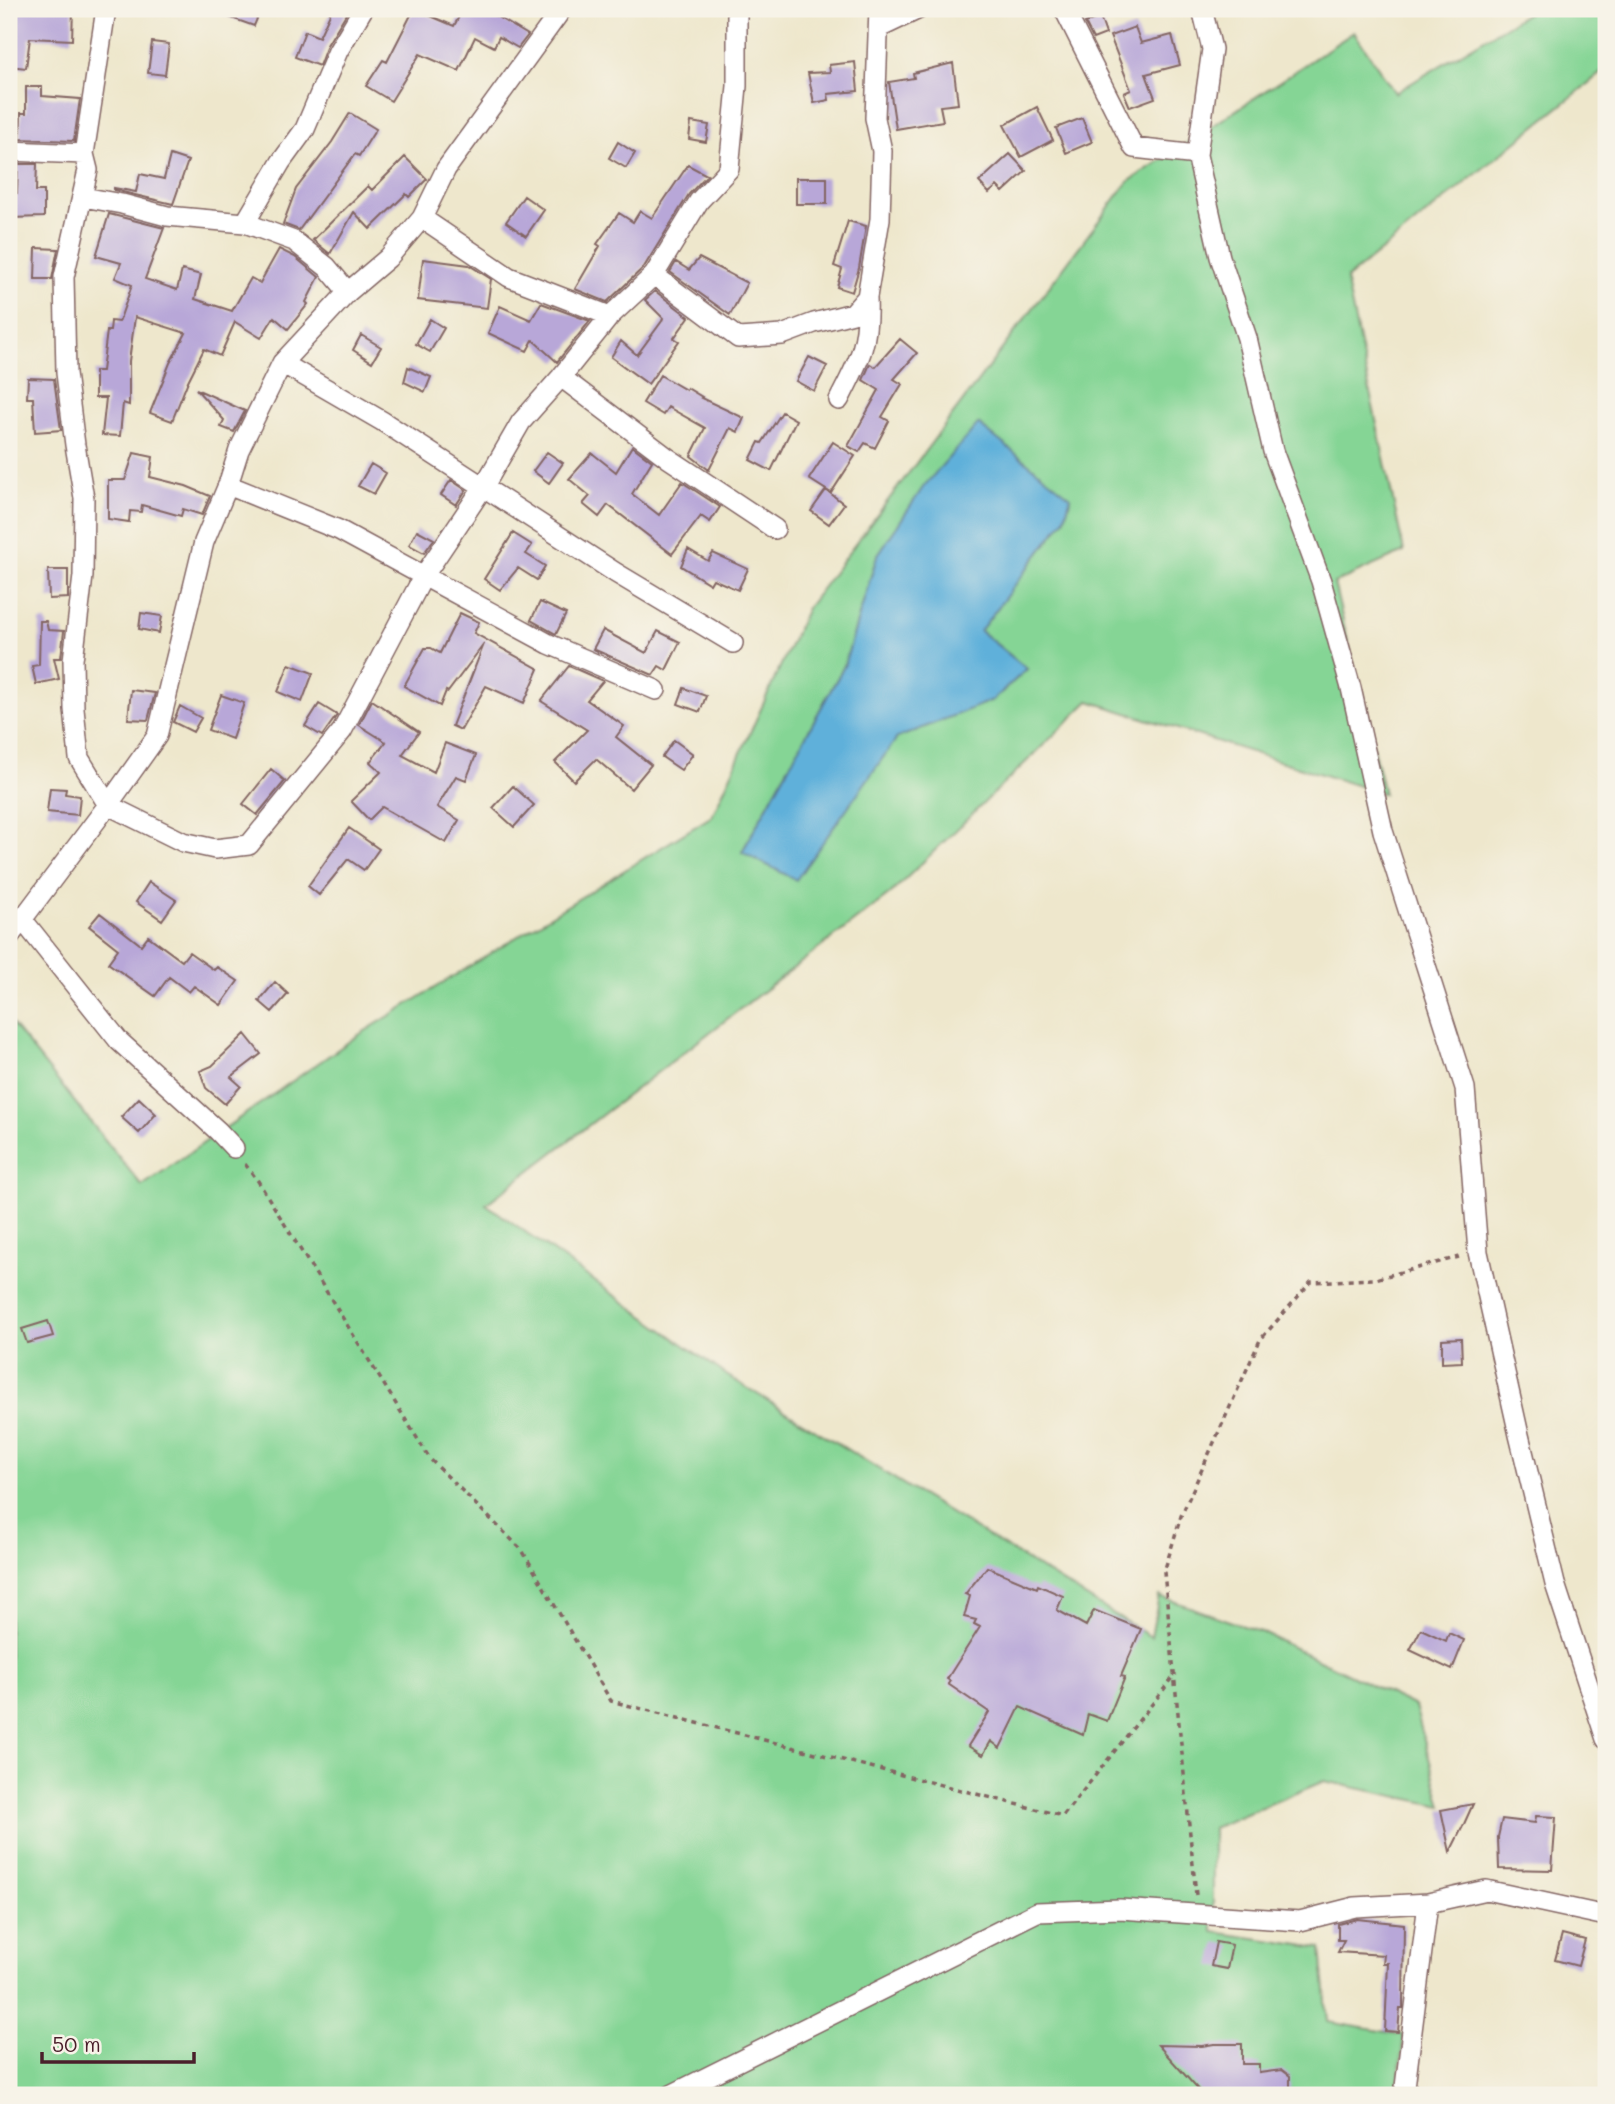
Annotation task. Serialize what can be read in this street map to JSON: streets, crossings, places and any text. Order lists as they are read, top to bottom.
{
  "scale_bar": "50 m"
}
